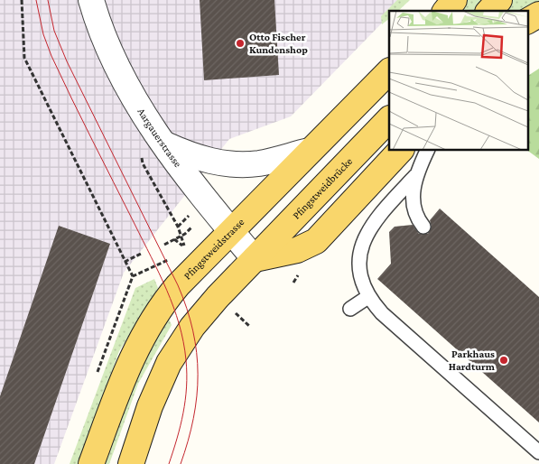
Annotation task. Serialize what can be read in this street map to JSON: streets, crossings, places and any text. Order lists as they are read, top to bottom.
{
  "streets": {
    "main road": ["Pfingstweidbrücke", "Pfingstweidstrasse"],
    "street": ["Aargauerstrasse"]
  },
  "crossings": [
    ["Aargauerstrasse", "Pfingstweidbrücke"],
    ["Aargauerstrasse", "Pfingstweidstrasse"]
  ],
  "places": ["Otto Fischer Kundenshop", "Parkhaus Hardturm"]
}
